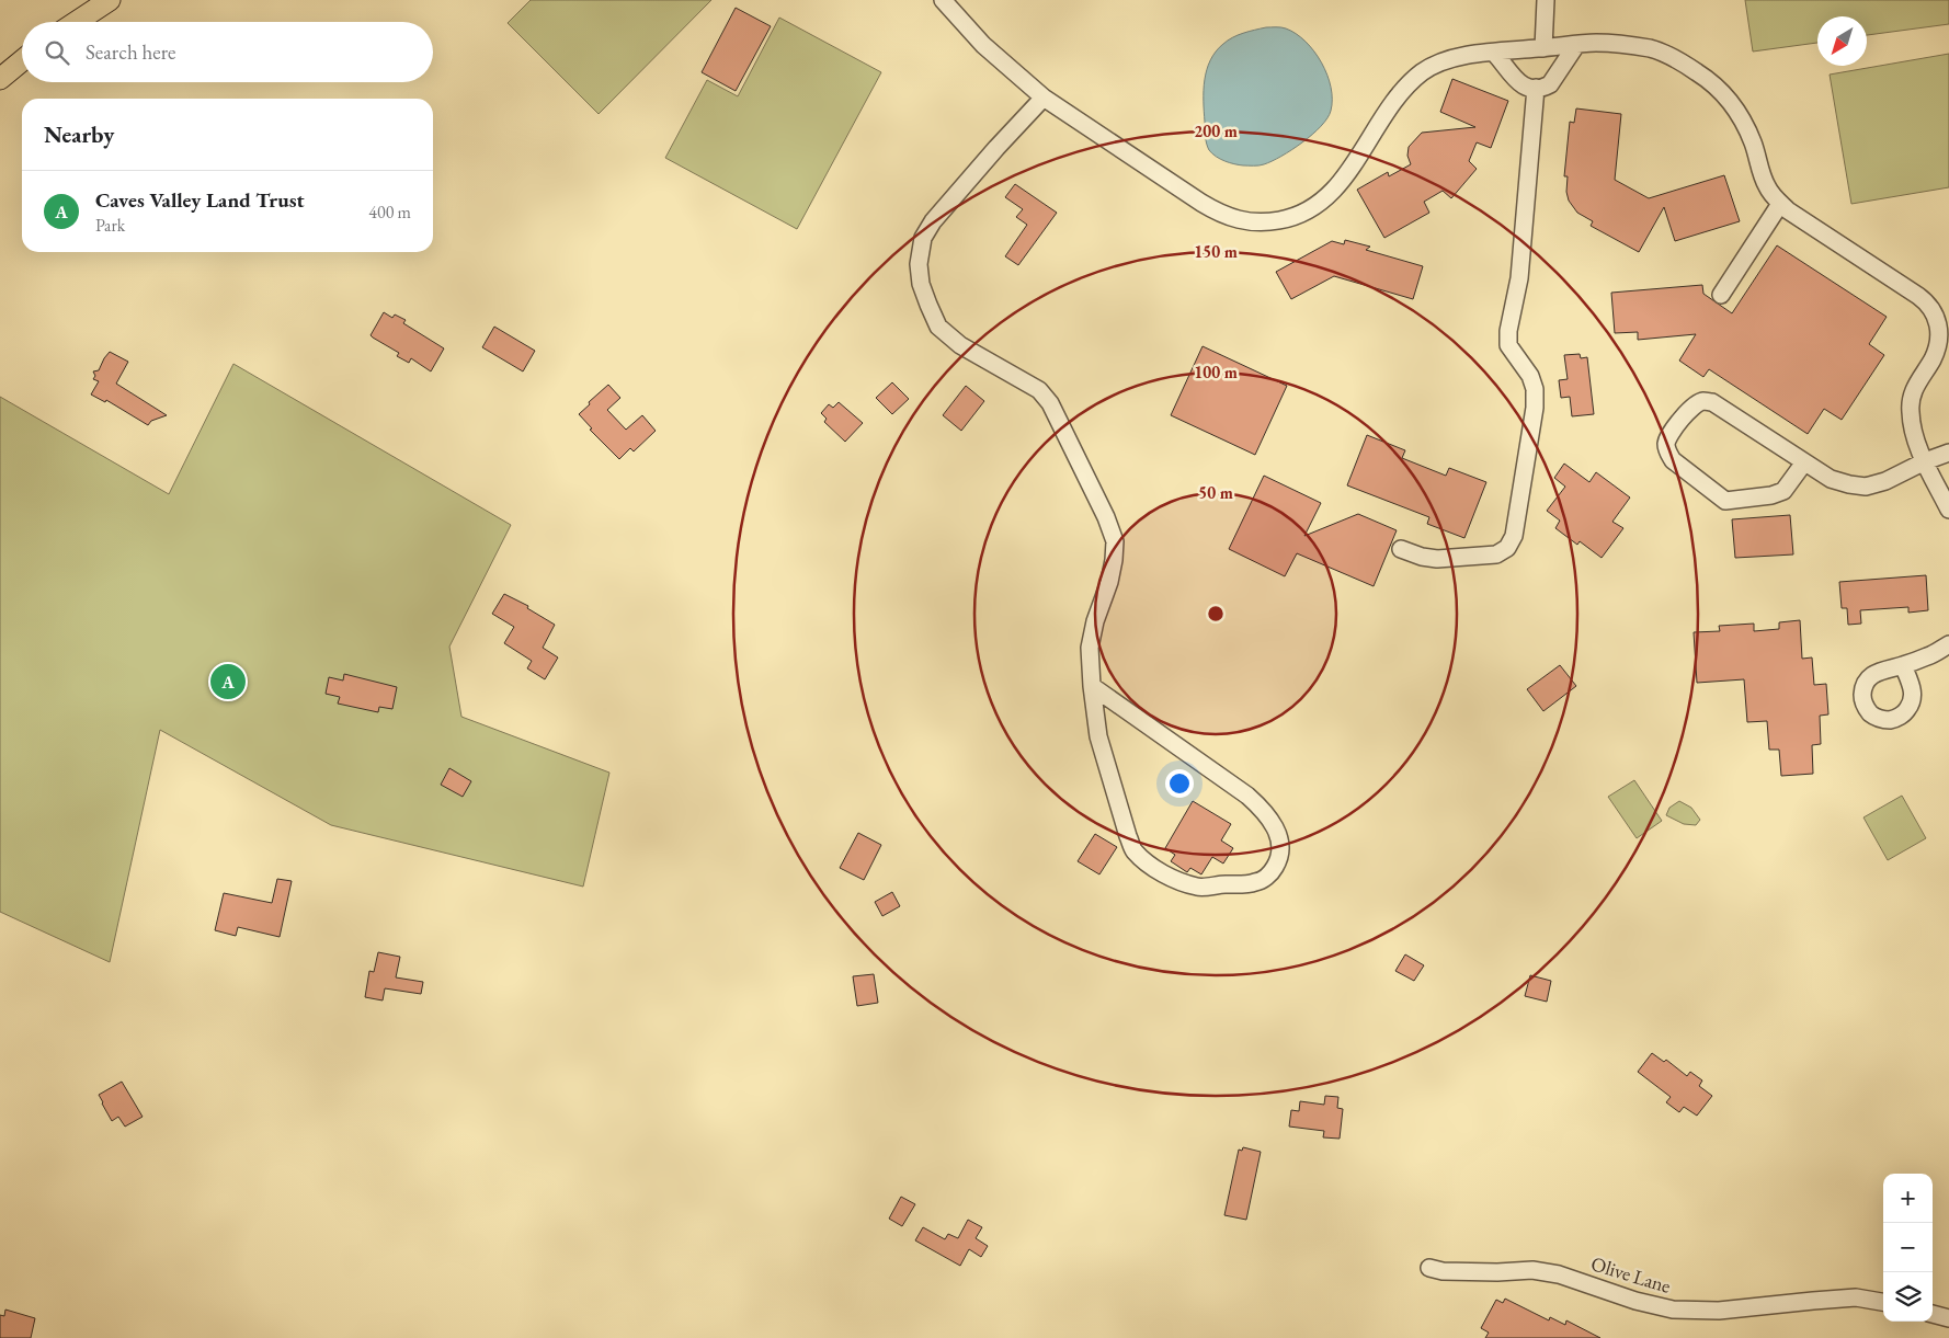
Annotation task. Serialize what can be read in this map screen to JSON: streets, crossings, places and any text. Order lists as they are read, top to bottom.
{
  "streets": {
    "street": ["Olive Lane"]
  },
  "north": "bottom left",
  "page": {
    "search": "Search here",
    "heading": "Nearby",
    "list": [
      {
        "mark": "A",
        "name": "Caves Valley Land Trust",
        "note": "Park",
        "value": "400 m"
      }
    ],
    "pins": "A",
    "map_buttons": ["+", "−"]
  },
  "rings": [
    "200 m",
    "150 m",
    "100 m",
    "50 m"
  ]
}
